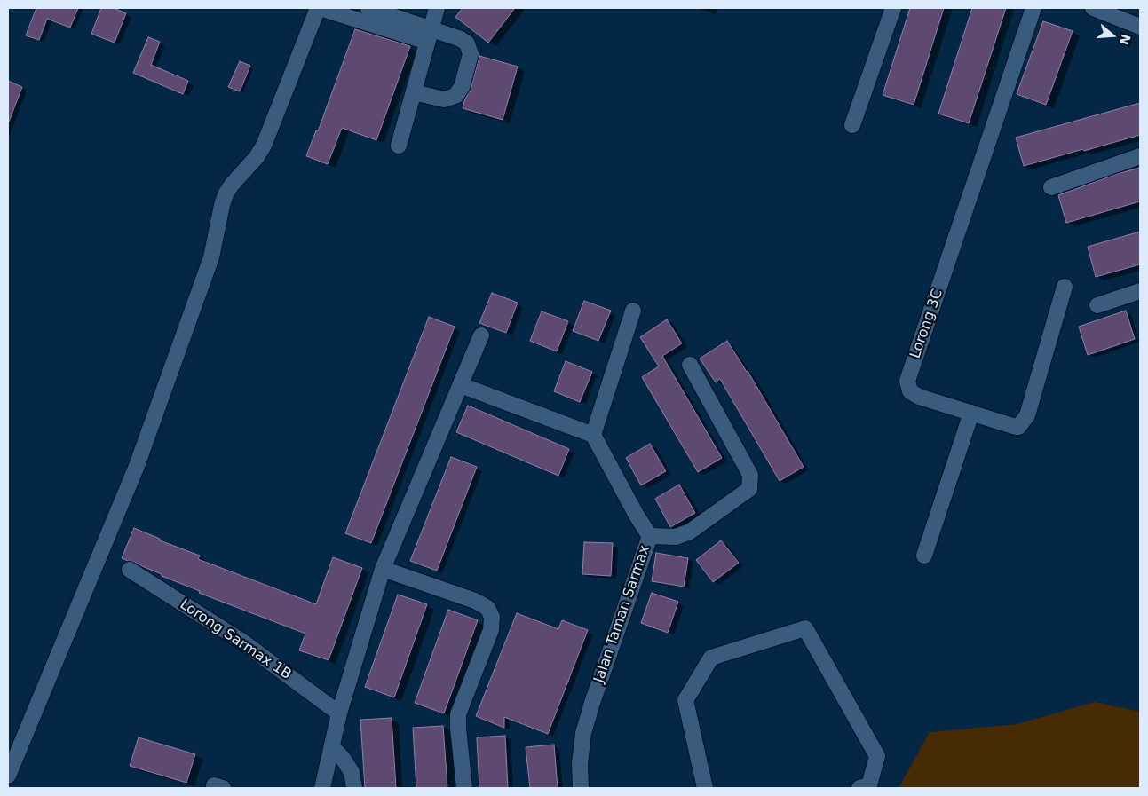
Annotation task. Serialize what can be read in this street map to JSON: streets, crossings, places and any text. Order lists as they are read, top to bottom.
{
  "streets": {
    "street": ["Lorong 3C", "Jalan Taman Sarmax", "Lorong Sarmax 1B"]
  },
  "north": "right"
}
